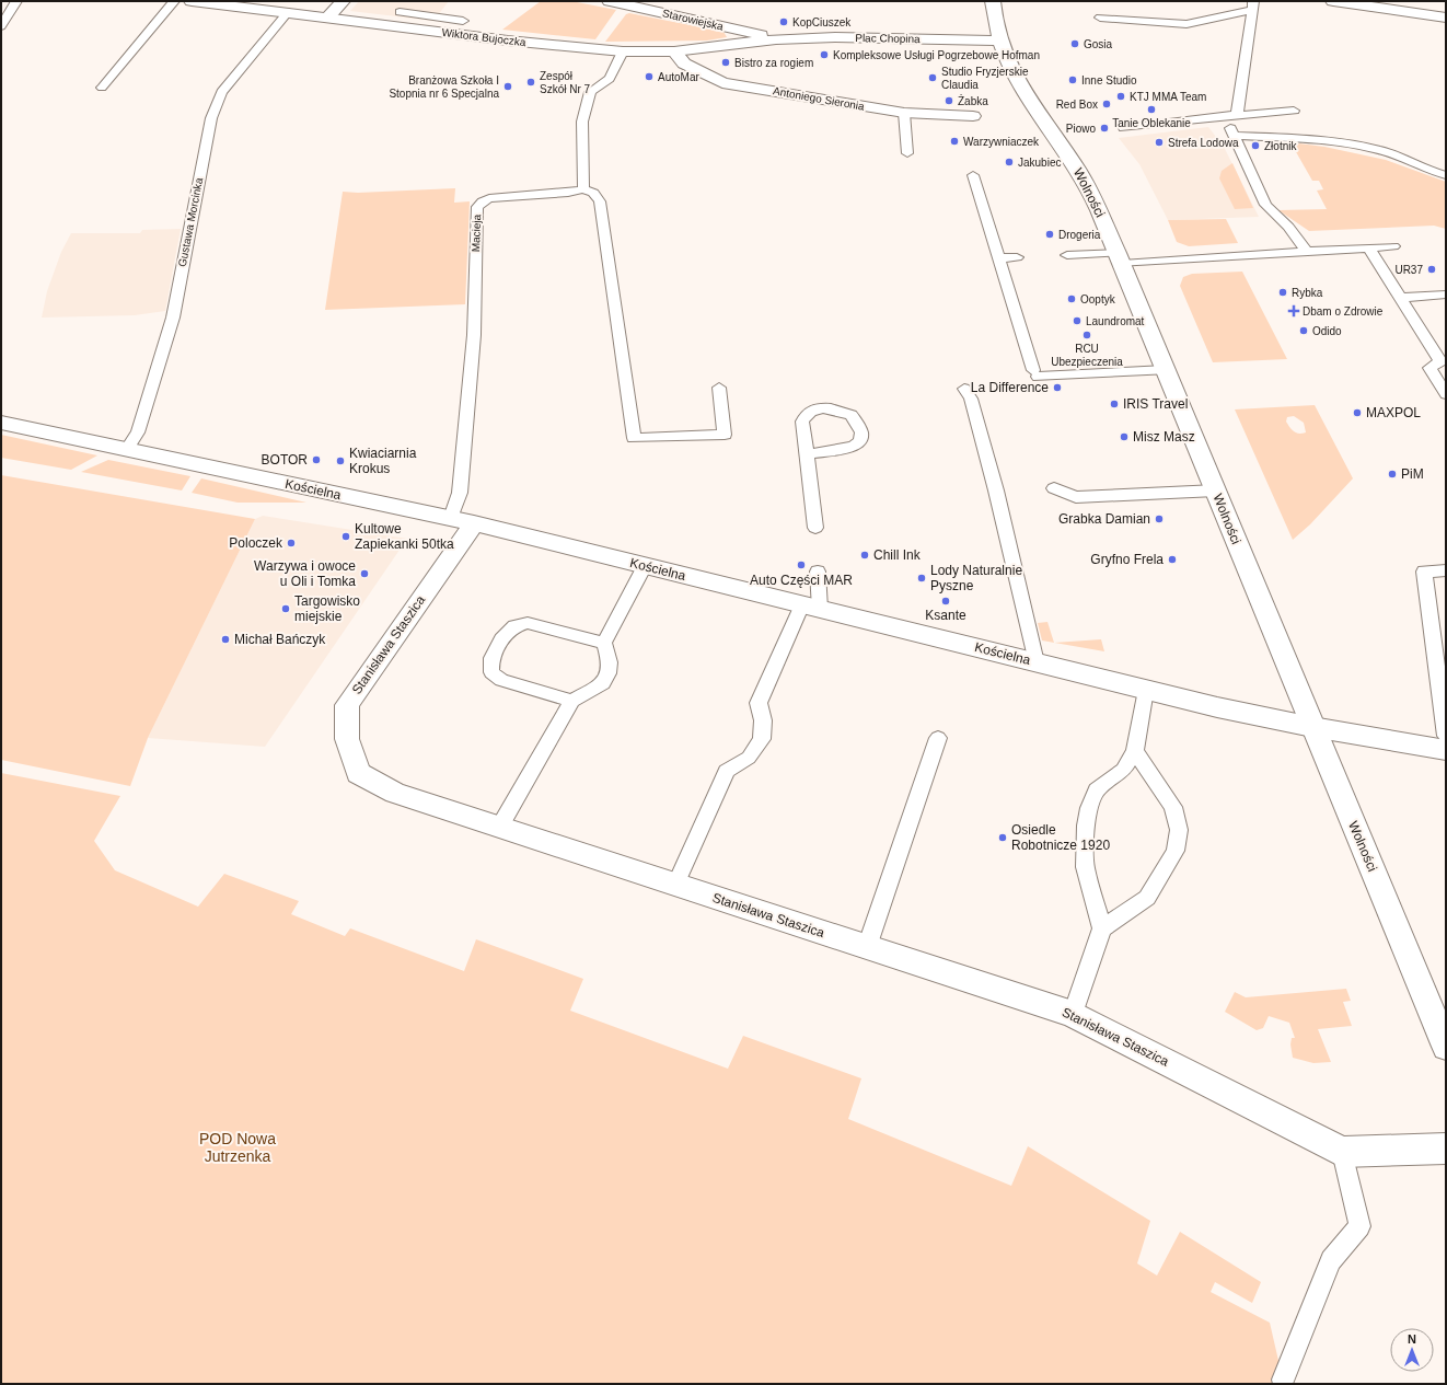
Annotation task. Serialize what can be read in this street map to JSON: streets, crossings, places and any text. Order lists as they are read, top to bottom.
{
  "streets": {
    "street": [
      "Starowiejska",
      "Wiktora Bujoczka",
      "Plac Chopina",
      "Antoniego Sieronia",
      "Wolności",
      "Kościelna",
      "Stanisława Staszica"
    ],
    "lane": ["Gustawa Morcinka", "Macieja"]
  },
  "crossings": [
    ["Starowiejska", "Wiktora Bujoczka"],
    ["Starowiejska", "Plac Chopina"],
    ["Wiktora Bujoczka", "Plac Chopina"],
    ["Wiktora Bujoczka", "Antoniego Sieronia"],
    ["Wiktora Bujoczka", "Gustawa Morcinka"],
    ["Plac Chopina", "Wolności"],
    ["Wolności", "Kościelna"],
    ["Gustawa Morcinka", "Kościelna"],
    ["Macieja", "Kościelna"],
    ["Macieja", "Stanisława Staszica"],
    ["Kościelna", "Stanisława Staszica"]
  ],
  "parks": ["POD Nowa Jutrzenka"],
  "places": {
    "other": [
      "KopCiuszek",
      "Gosia",
      "Kompleksowe Usługi Pogrzebowe Hofman",
      "Bistro za rogiem",
      "AutoMar",
      "Studio Fryzjerskie Claudia",
      "Inne Studio",
      "Zespół Szkół Nr 7",
      "Branżowa Szkoła I Stopnia nr 6 Specjalna",
      "KTJ MMA Team",
      "Żabka",
      "Red Box",
      "Tanie Oblekanie",
      "Piowo",
      "Warzywniaczek",
      "Strefa Lodowa",
      "Złotnik",
      "Jakubiec",
      "Drogeria",
      "UR37",
      "Rybka",
      "Ooptyk",
      "Laundromat",
      "Odido",
      "RCU Ubezpieczenia",
      "La Difference",
      "IRIS Travel",
      "MAXPOL",
      "Misz Masz",
      "BOTOR",
      "Kwiaciarnia Krokus",
      "PiM",
      "Grabka Damian",
      "Kultowe Zapiekanki 50tka",
      "Poloczek",
      "Chill Ink",
      "Gryfno Frela",
      "Auto Części MAR",
      "Warzywa i owoce u Oli i Tomka",
      "Lody Naturalnie Pyszne",
      "Ksante",
      "Targowisko miejskie",
      "Michał Bańczyk",
      "Osiedle Robotnicze 1920"
    ],
    "health": ["Dbam o Zdrowie"]
  },
  "north": "top"
}
